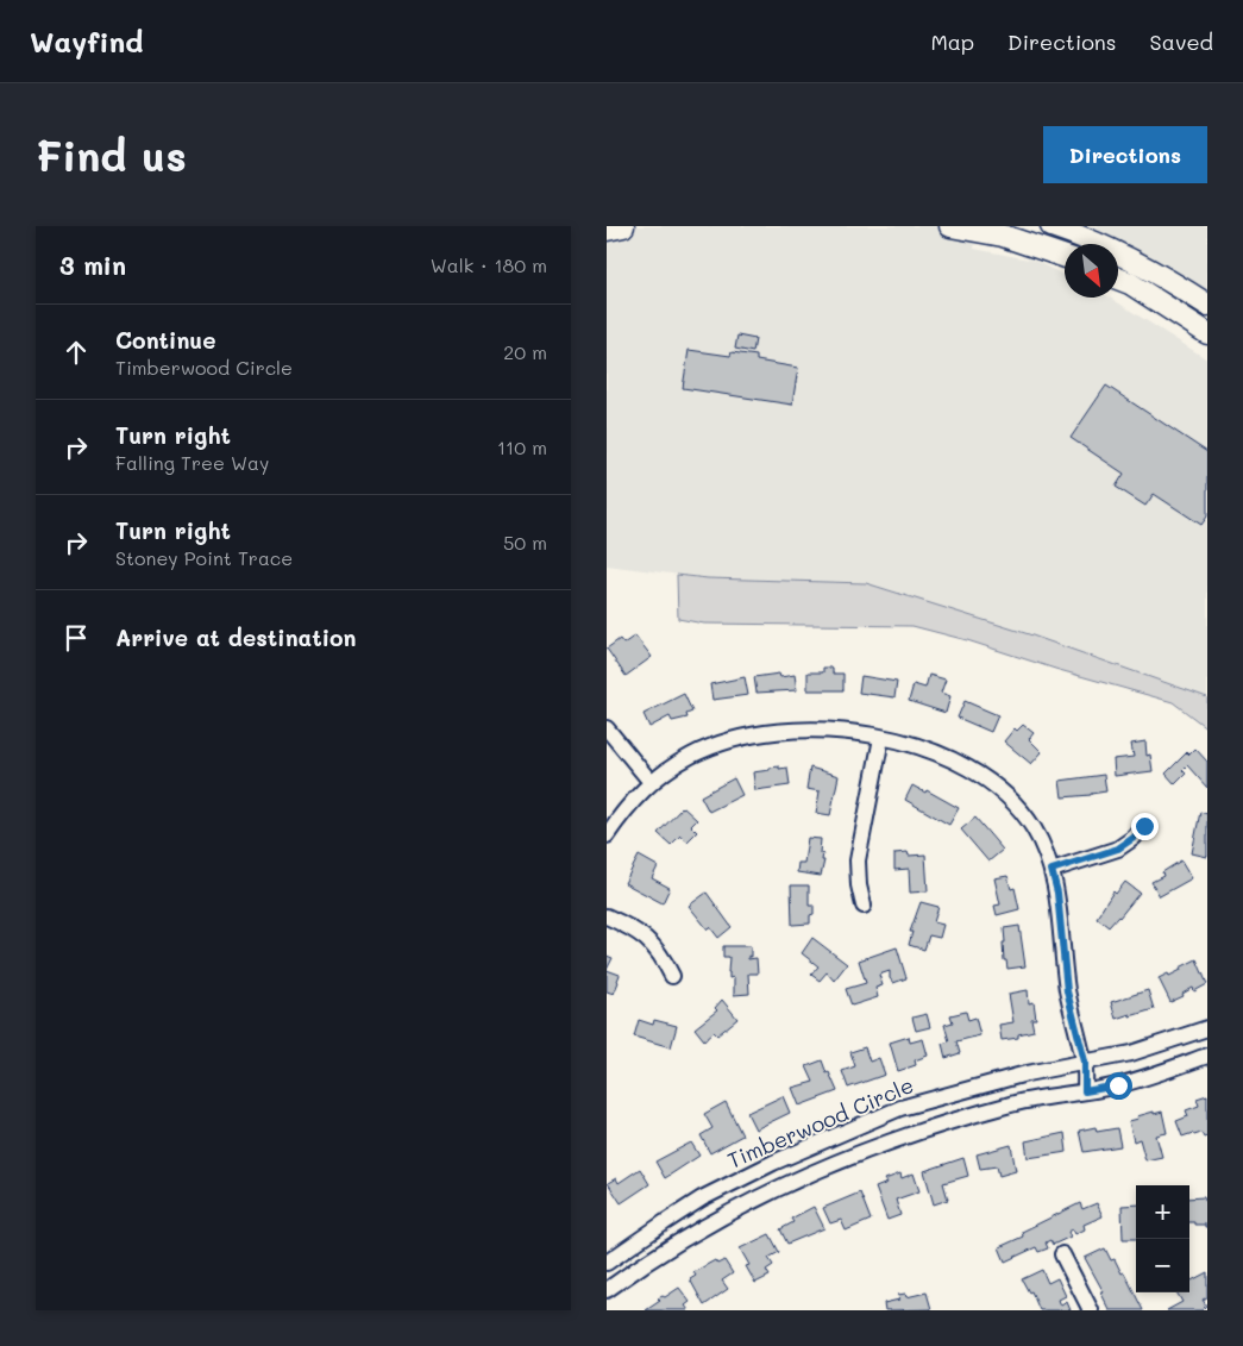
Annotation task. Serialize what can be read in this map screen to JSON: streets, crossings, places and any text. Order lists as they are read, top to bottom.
{
  "streets": {
    "street": ["Timberwood Circle"]
  },
  "north": "bottom right",
  "page": {
    "header": "Wayfind",
    "nav": ["Map", "Directions", "Saved"],
    "buttons": "Directions",
    "title": "Find us",
    "heading": ["3 min", "Walk · 180 m"],
    "list": [
      ["Continue", "Timberwood Circle", "20 m"],
      ["Turn right", "Falling Tree Way", "110 m"],
      ["Turn right", "Stoney Point Trace", "50 m"],
      "Arrive at destination"
    ],
    "map_buttons": ["+", "−"]
  }
}
